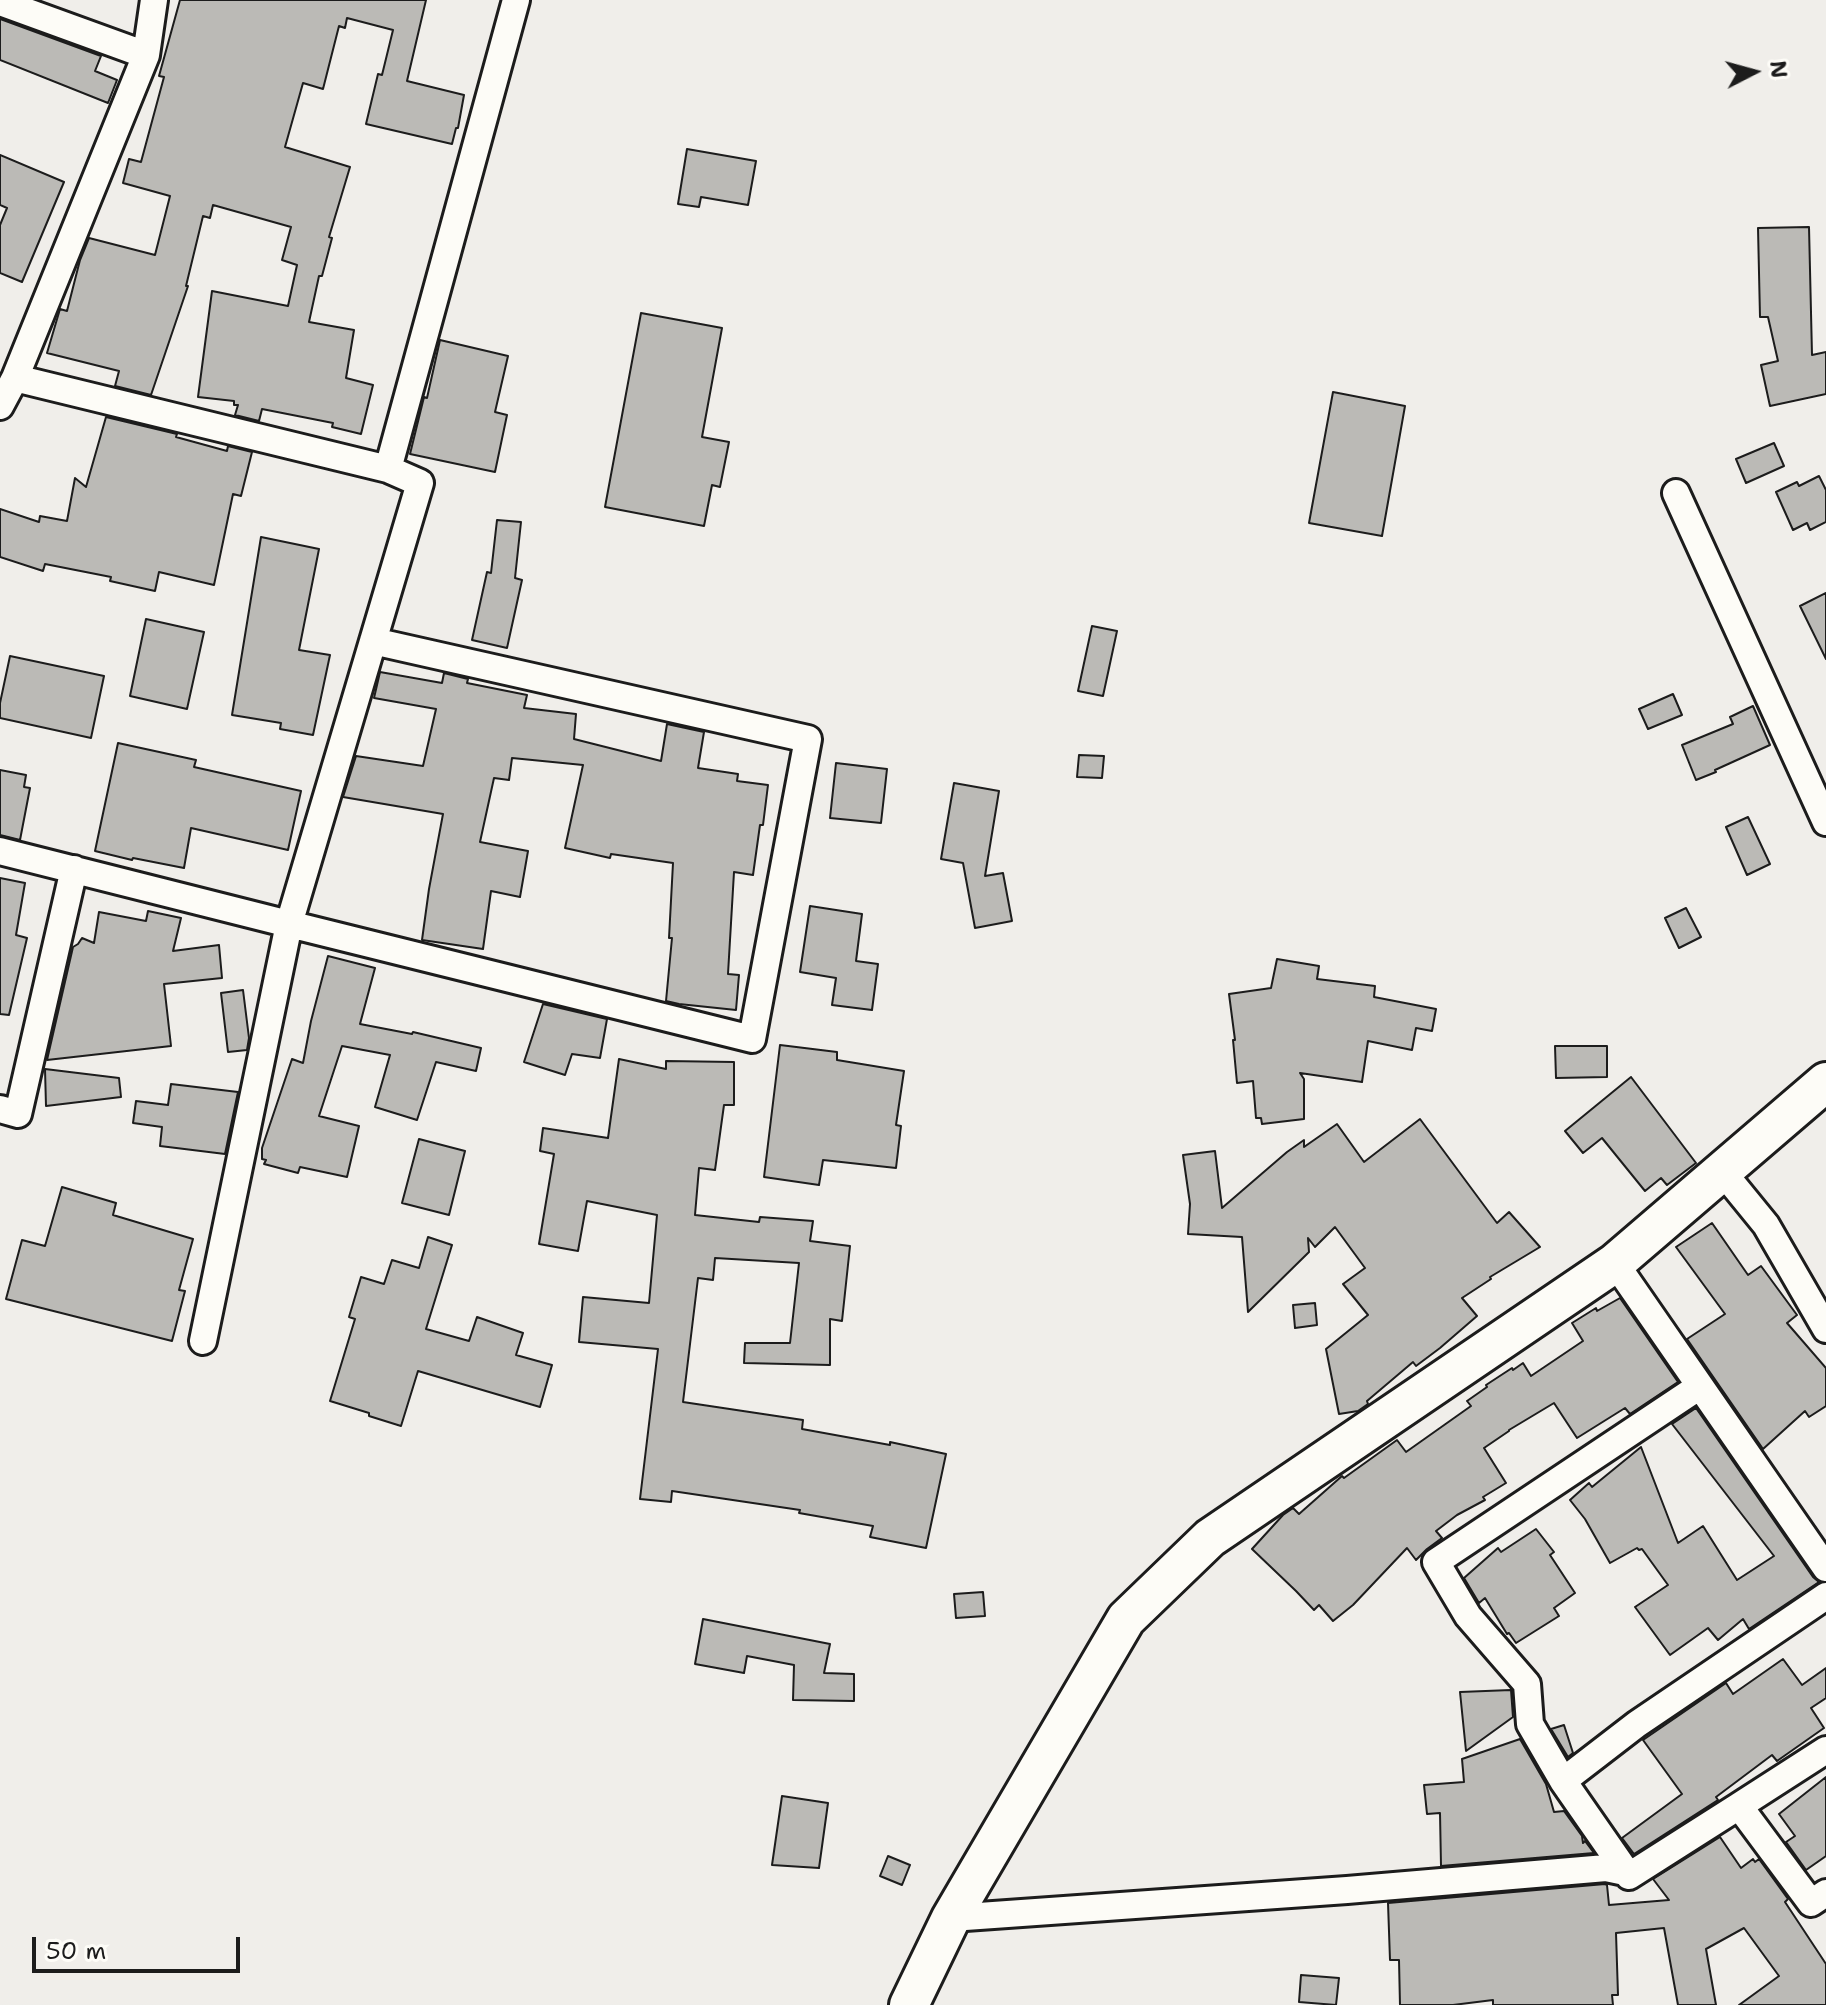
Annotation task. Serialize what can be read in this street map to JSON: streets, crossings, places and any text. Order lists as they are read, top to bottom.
{
  "scale_bar": "50 m",
  "north": "right"
}
